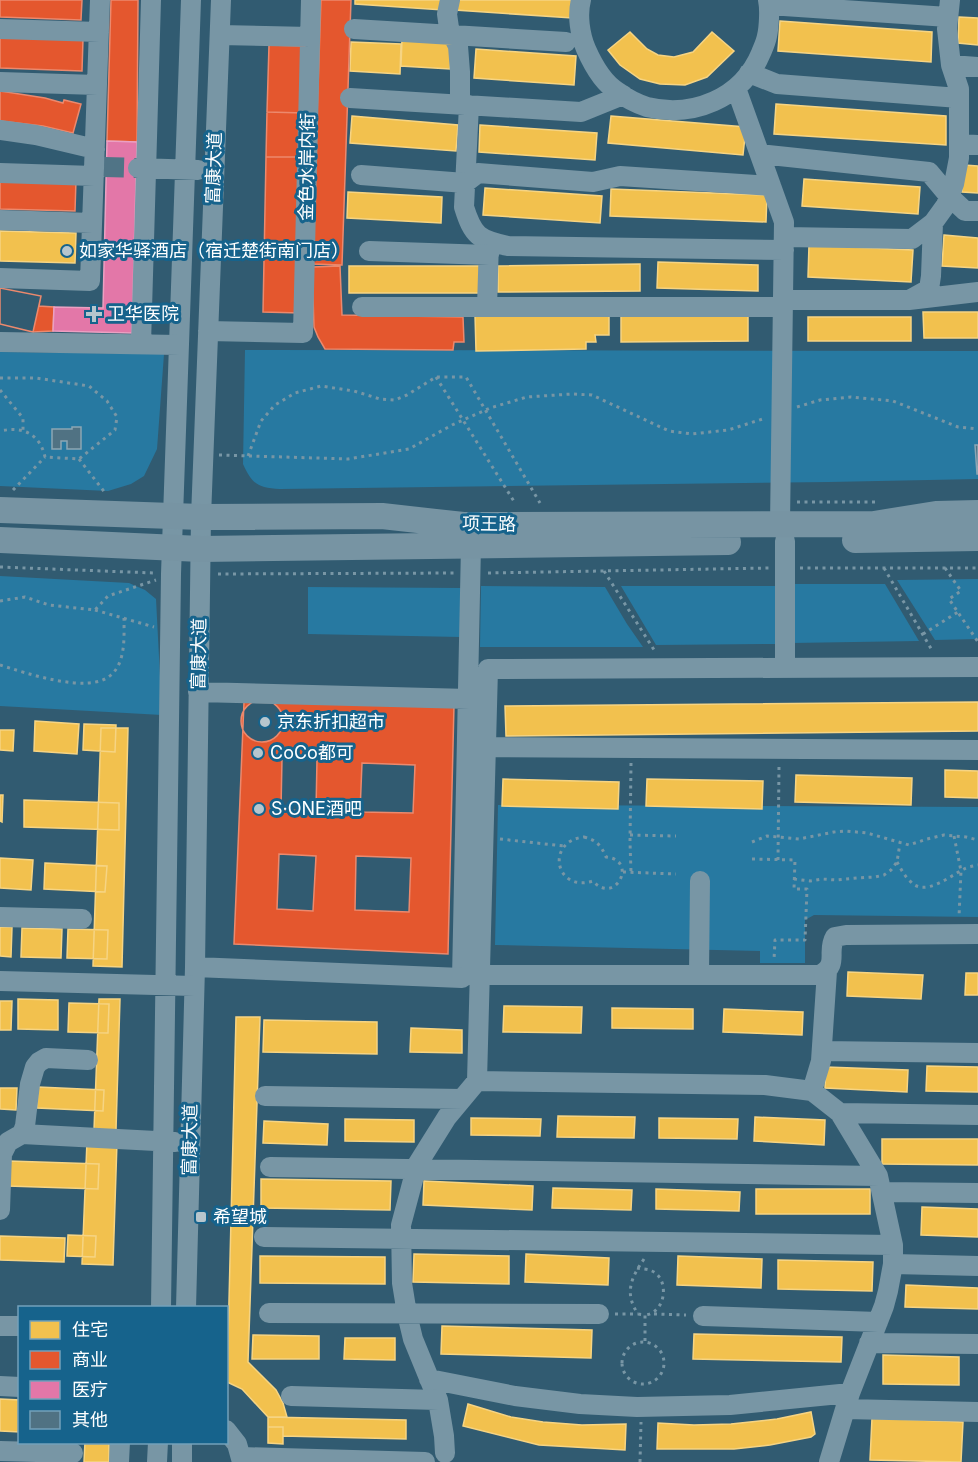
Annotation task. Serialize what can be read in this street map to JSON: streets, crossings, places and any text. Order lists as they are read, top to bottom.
{
  "streets": {
    "main road": ["项王路"],
    "street": ["金色水岸内街", "富康大道"]
  },
  "crossings": [
    ["金色水岸内街", "富康大道"],
    ["富康大道", "项王路"]
  ],
  "places": {
    "other": [
      "如家华驿酒店（宿迁楚街南门店）",
      "京东折扣超市",
      "CoCo都可",
      "S·ONE酒吧"
    ],
    "health": ["卫华医院"],
    "transit": ["希望城"]
  },
  "legend": [
    "住宅",
    "商业",
    "医疗",
    "其他"
  ]
}
